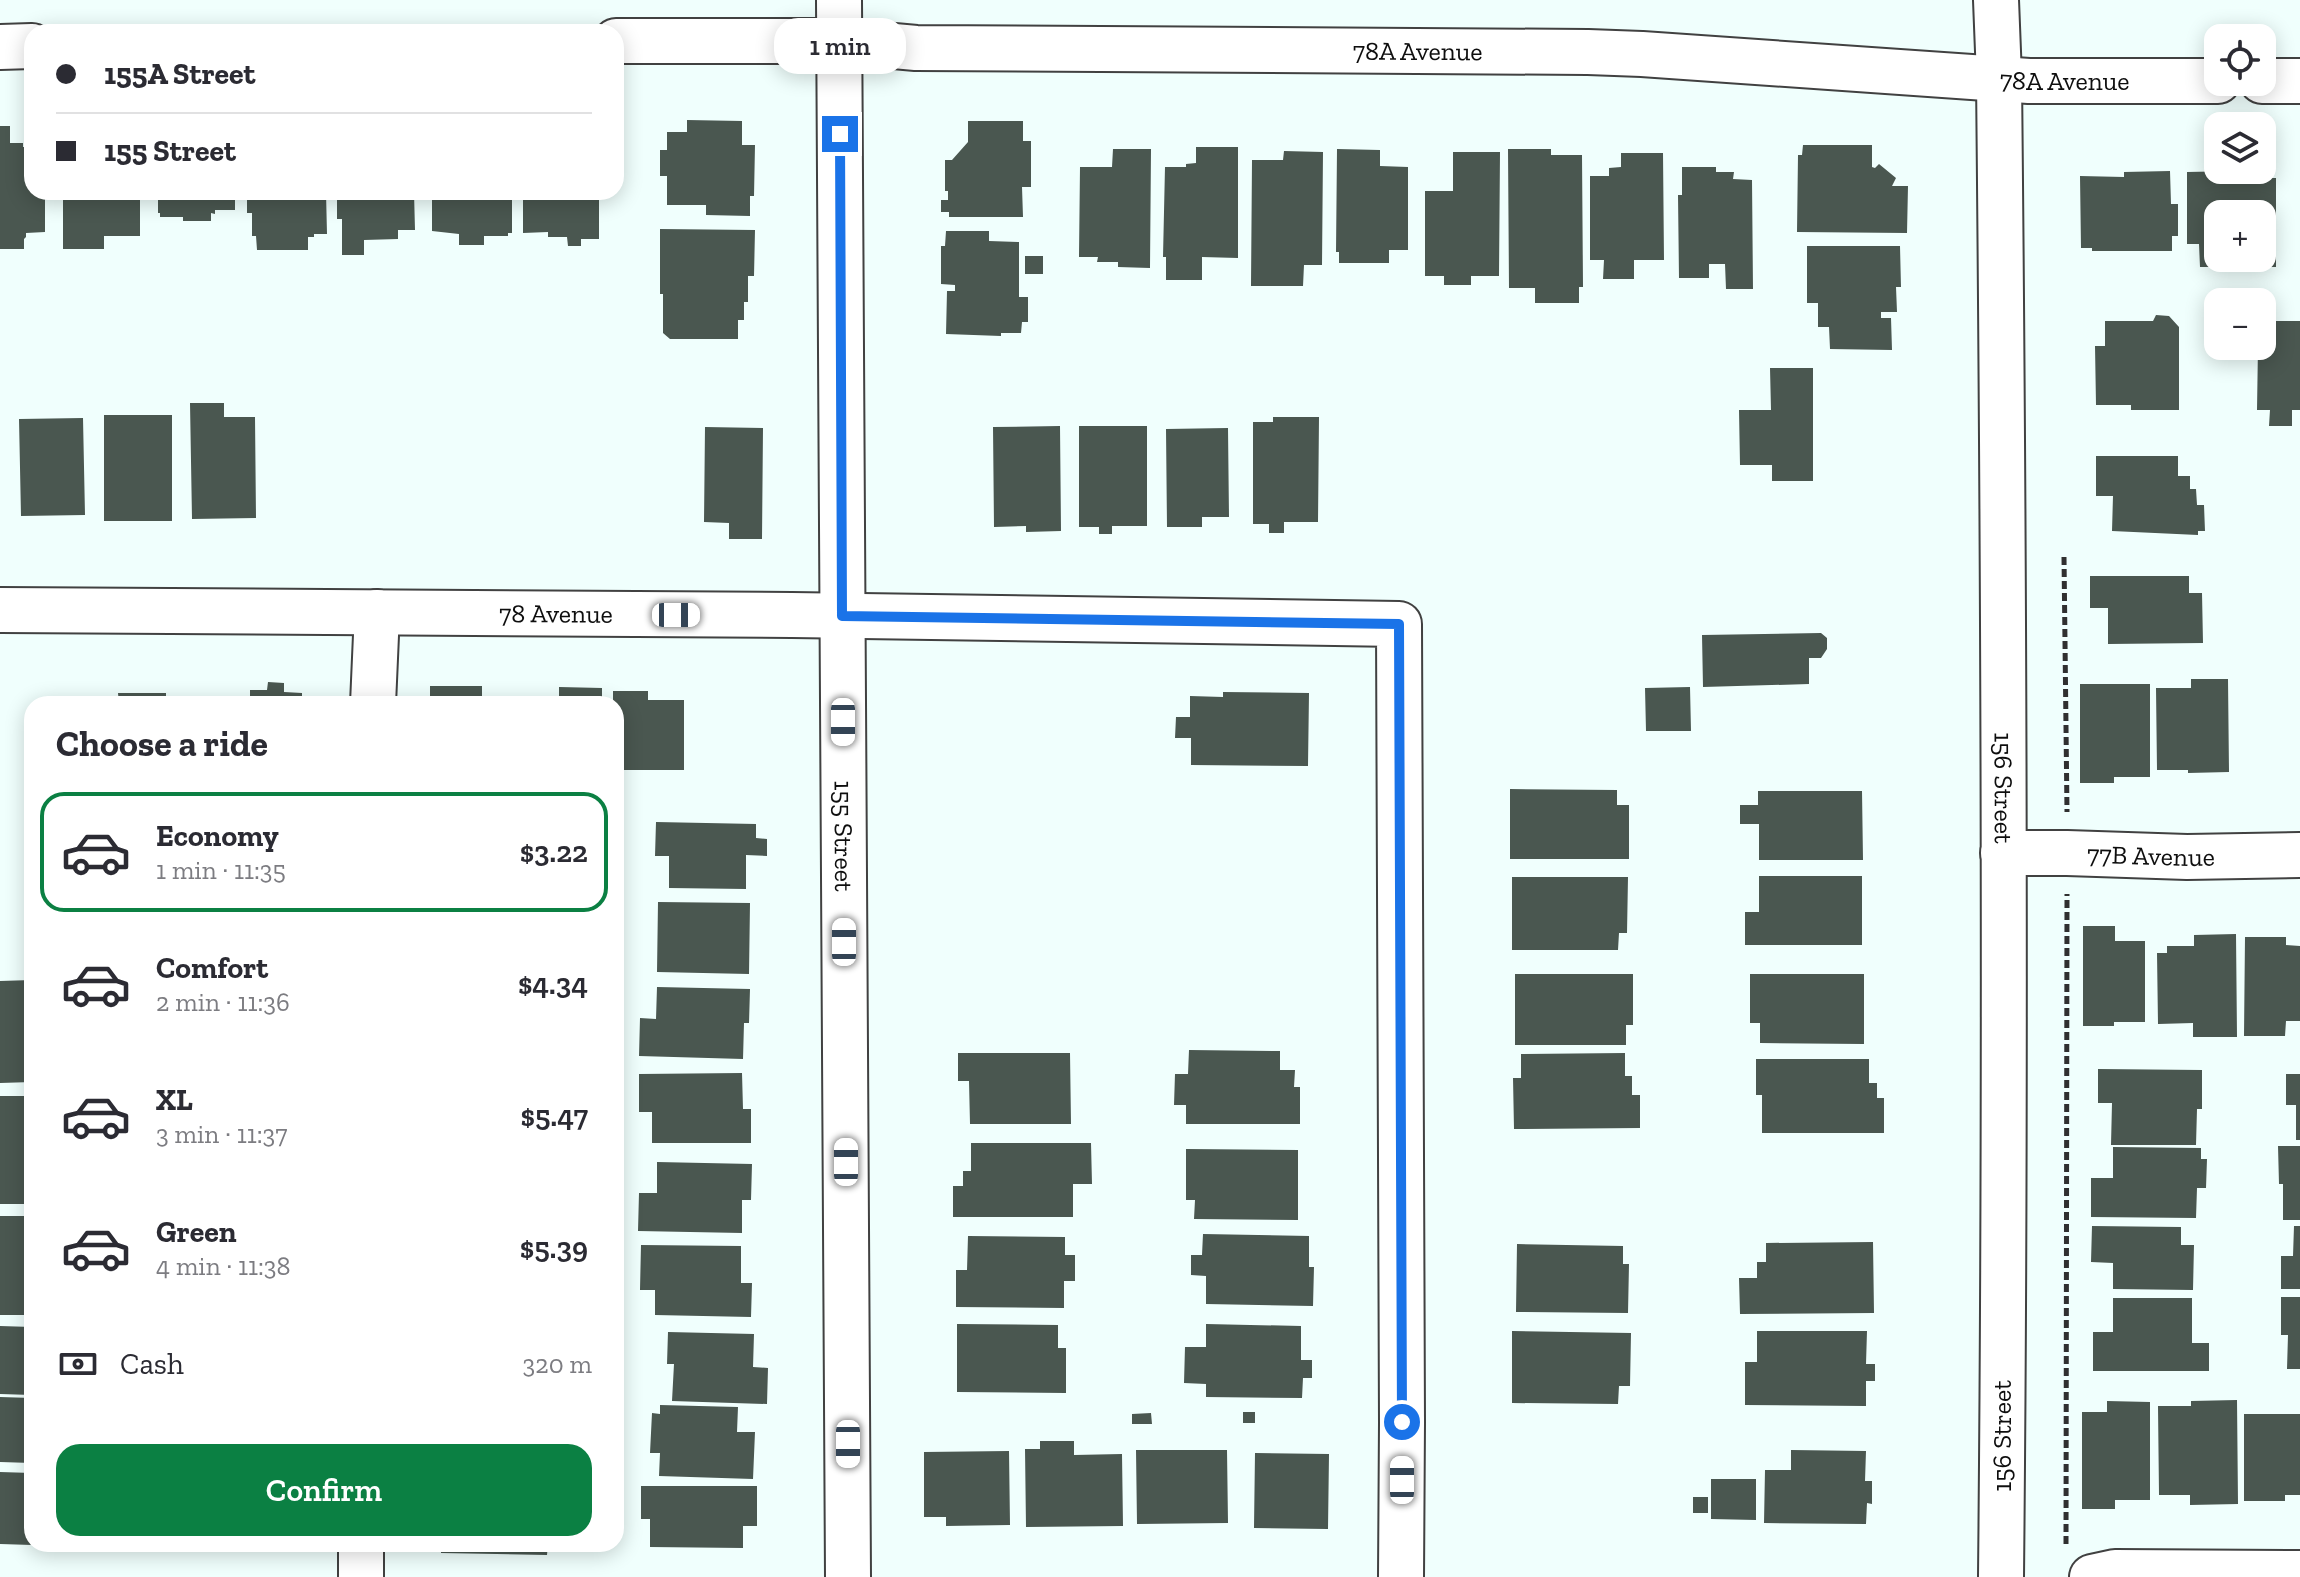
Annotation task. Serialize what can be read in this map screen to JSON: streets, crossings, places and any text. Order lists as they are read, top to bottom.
{
  "streets": {
    "street": [
      "78A Avenue",
      "78 Avenue",
      "156 Street",
      "155 Street",
      "77B Avenue"
    ]
  },
  "crossings": [
    ["78A Avenue", "156 Street"],
    ["78A Avenue", "155 Street"],
    ["78 Avenue", "155 Street"],
    ["156 Street", "77B Avenue"]
  ],
  "page": {
    "bubble": "1 min",
    "map_buttons": ["+", "−"],
    "banner": ["155A Street", "155 Street"],
    "heading": "Choose a ride",
    "list": [
      {
        "name": "Economy",
        "note": "1 min · 11:35",
        "value": "$3.22"
      },
      {
        "name": "Comfort",
        "note": "2 min · 11:36",
        "value": "$4.34"
      },
      {
        "name": "XL",
        "note": "3 min · 11:37",
        "value": "$5.47"
      },
      {
        "name": "Green",
        "note": "4 min · 11:38",
        "value": "$5.39"
      }
    ],
    "pay": ["Cash", "320 m"],
    "buttons": "Confirm"
  }
}
